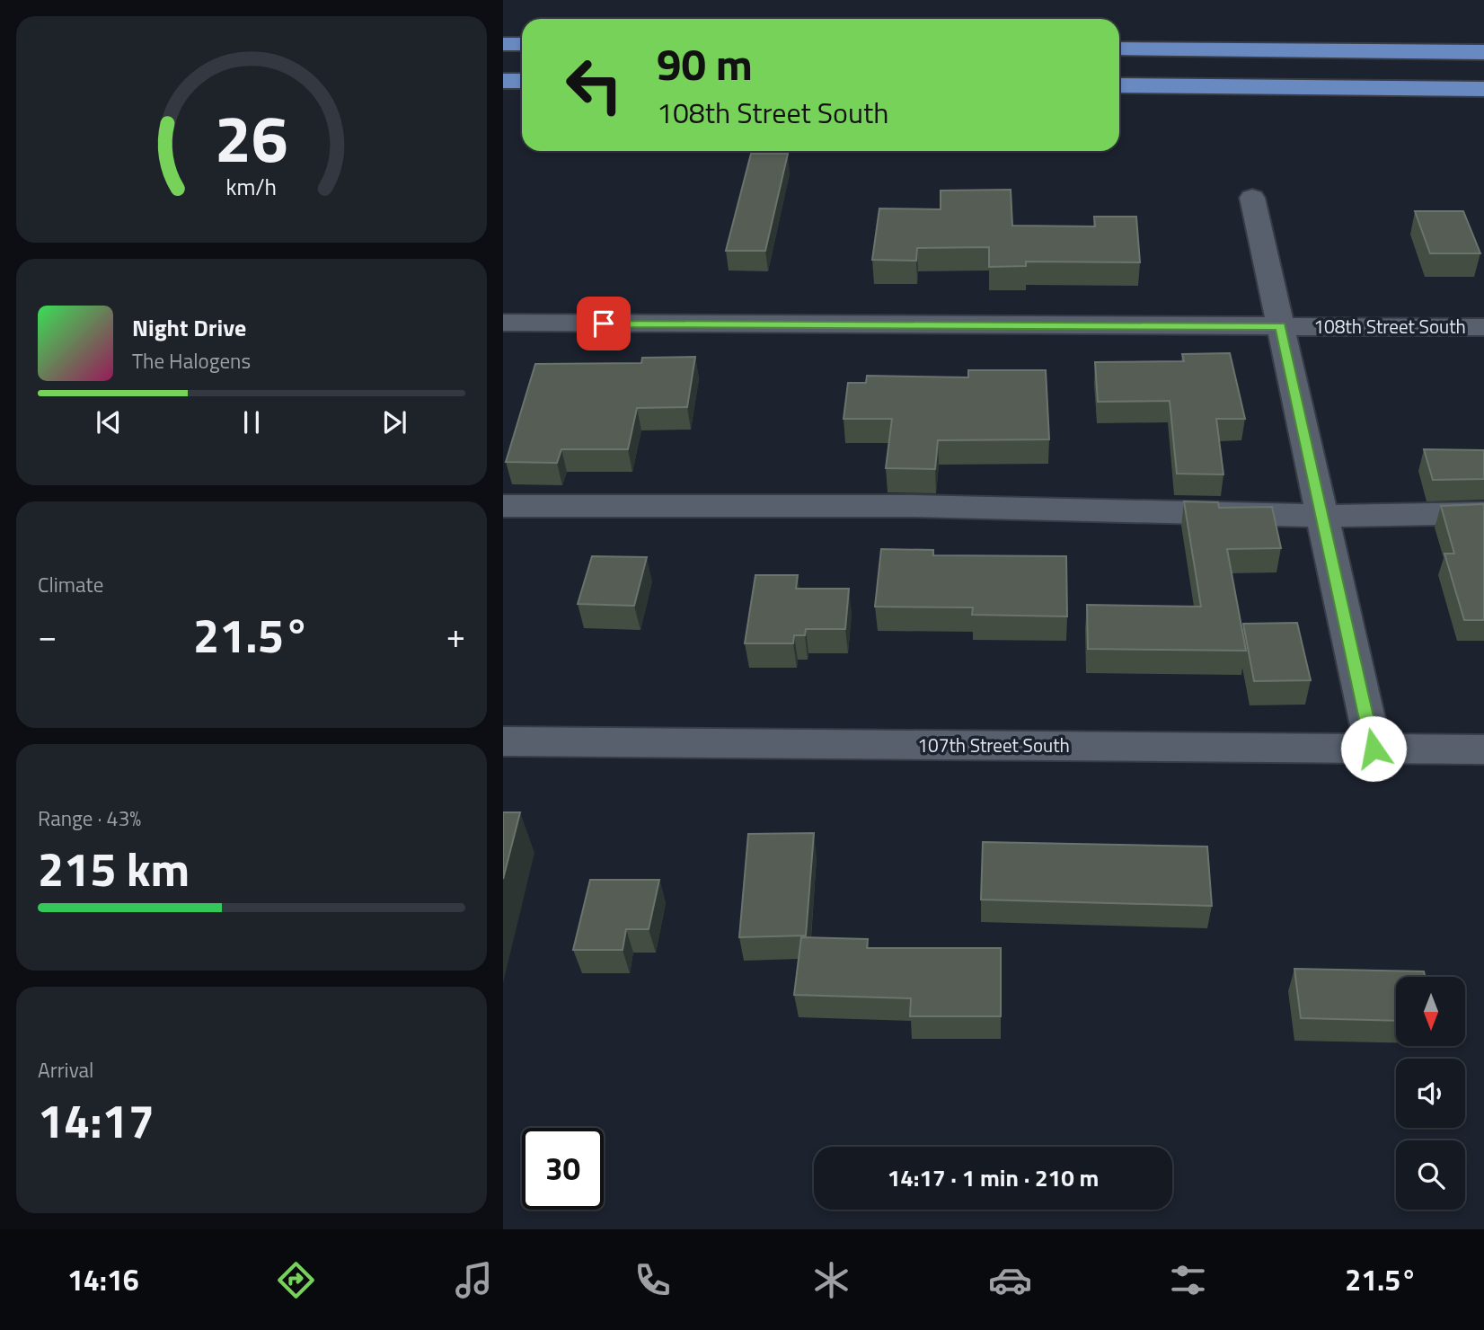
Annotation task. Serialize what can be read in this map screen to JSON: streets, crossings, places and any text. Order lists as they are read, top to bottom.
{
  "streets": {
    "street": ["108th Street South", "107th Street South"]
  },
  "north": "bottom",
  "page": {
    "turn": ["90 m", "108th Street South"],
    "song": ["Night Drive", "The Halogens"],
    "tile": [
      "Climate",
      ["Range · 43%", "215 km"],
      ["Arrival", "14:17"]
    ],
    "heat": ["−", "21.5°", "+"],
    "limit": "30",
    "trip": "14:17 · 1 min · 210 m",
    "tabs": ["14:16", "21.5°"],
    "gauge": ["26", "km/h"]
  }
}
